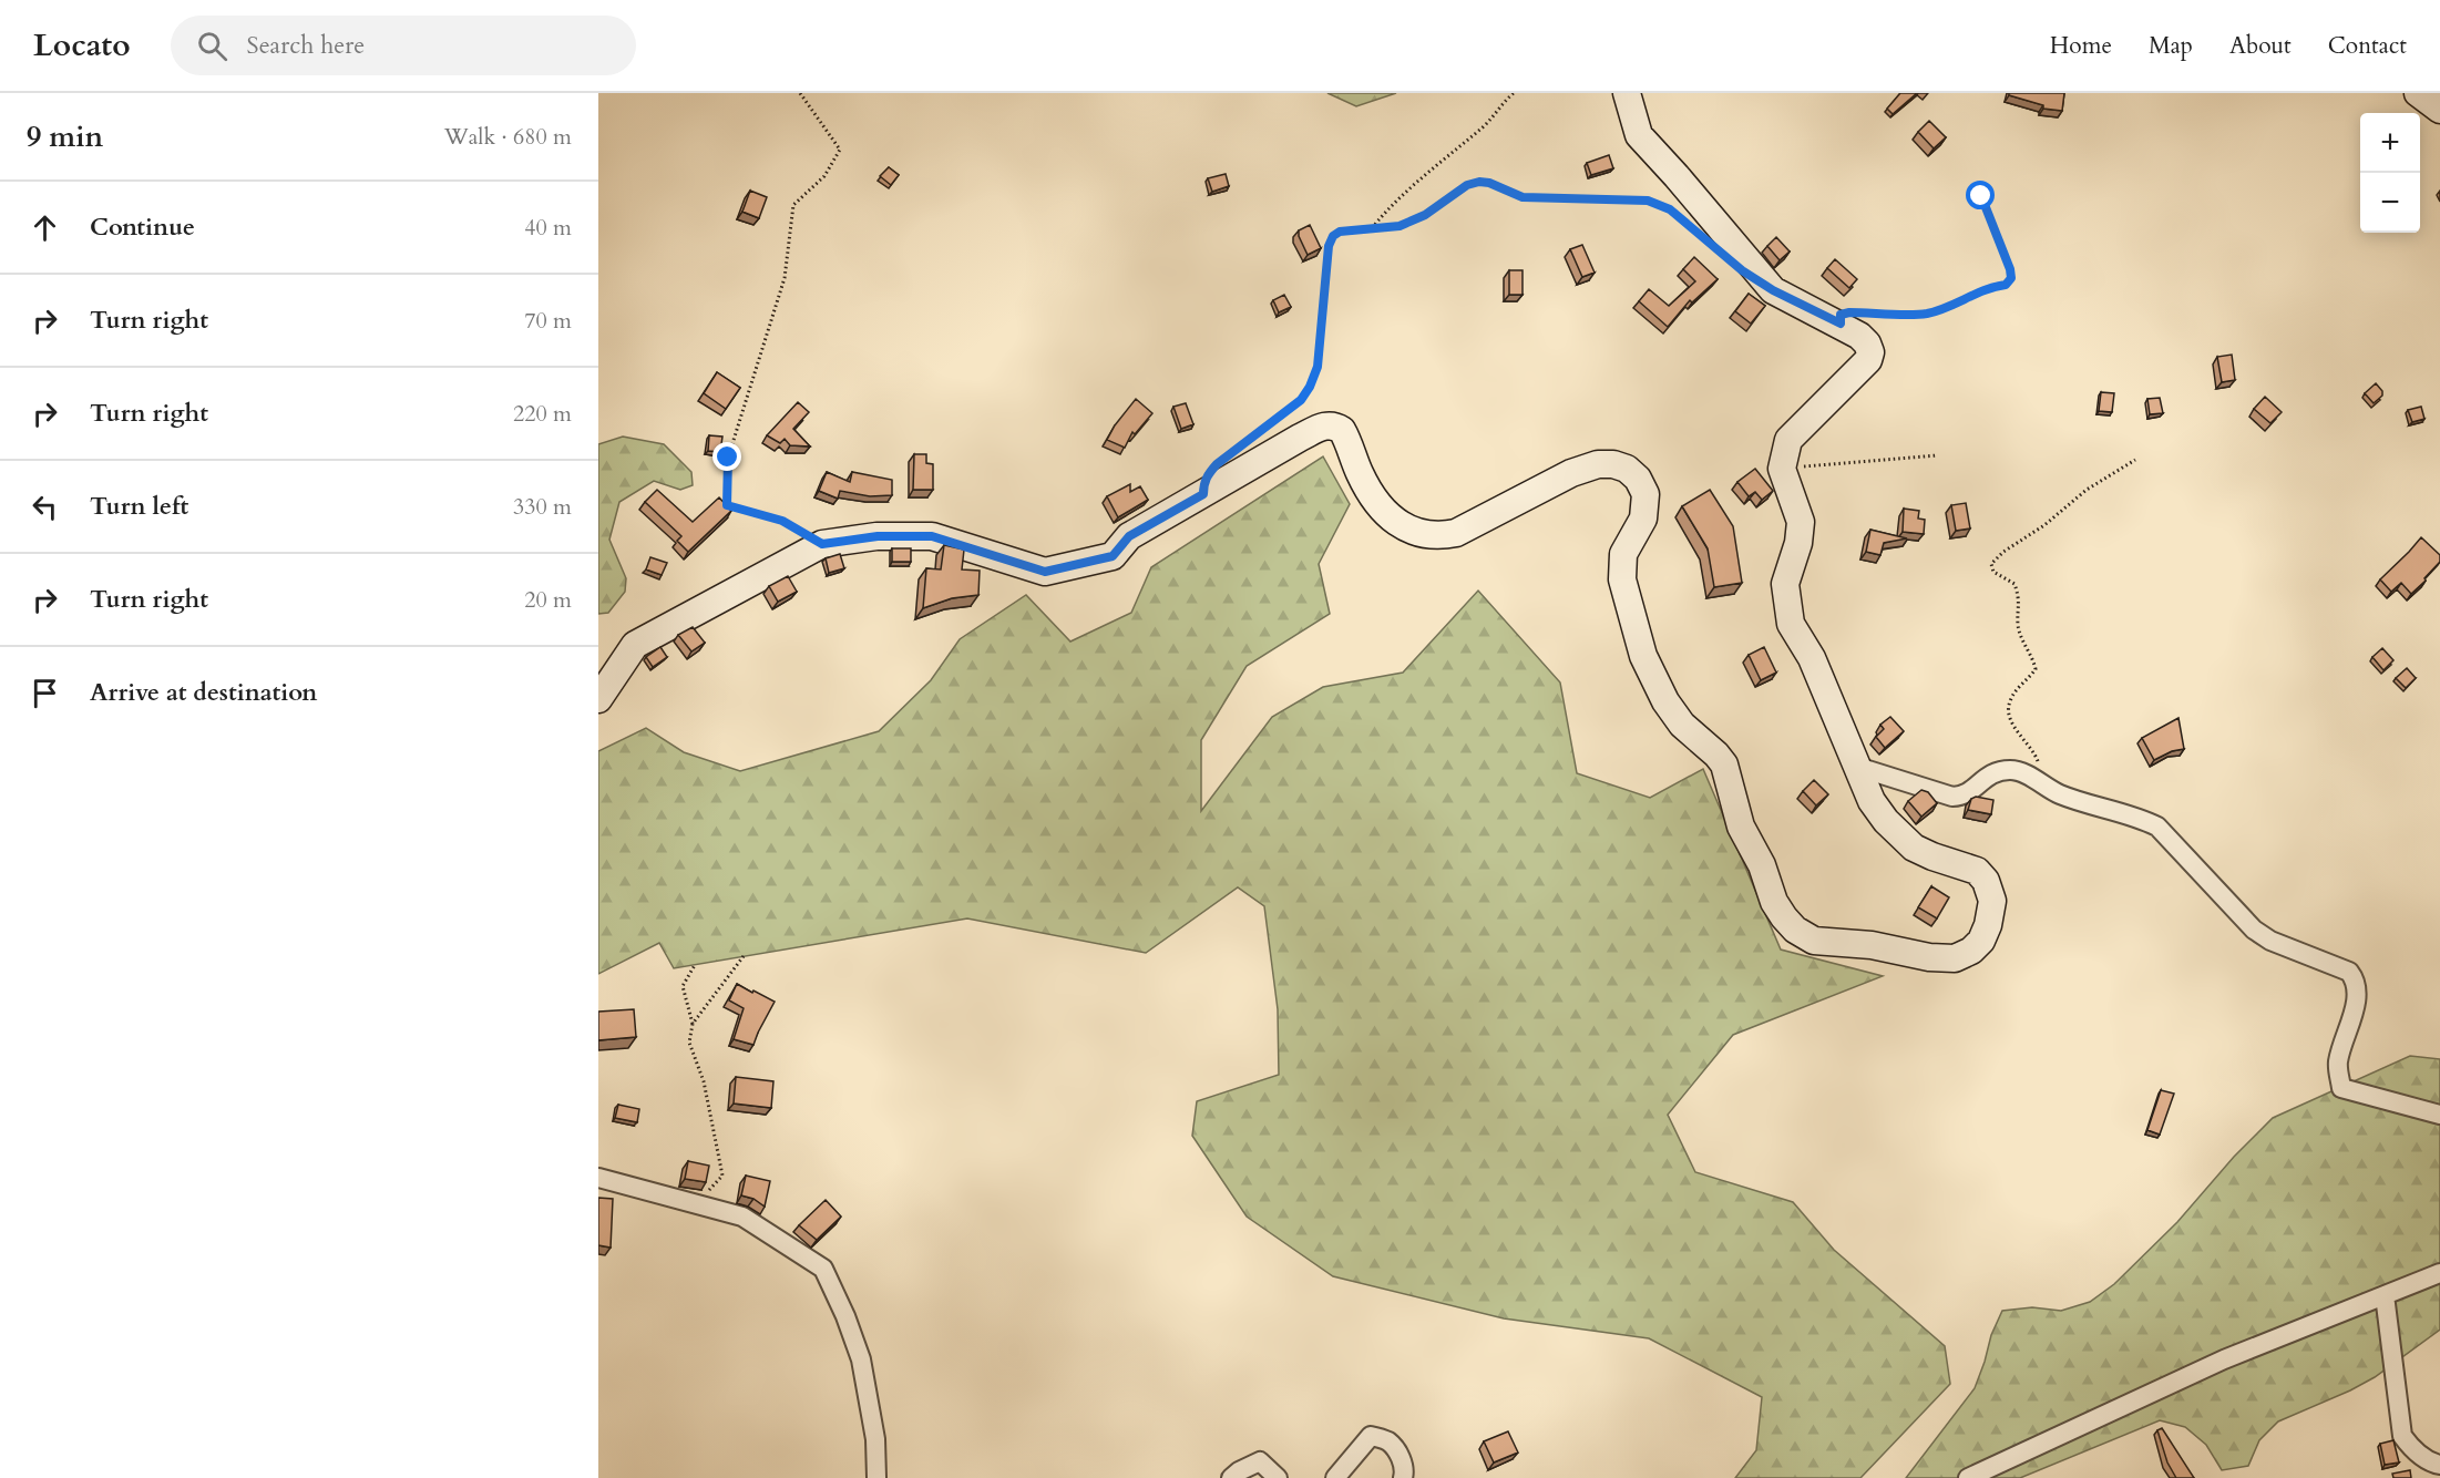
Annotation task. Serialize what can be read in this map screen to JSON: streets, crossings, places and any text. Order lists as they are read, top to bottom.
{
  "page": {
    "header": "Locato",
    "search": "Search here",
    "nav": [
      "Home",
      "Map",
      "About",
      "Contact"
    ],
    "heading": ["9 min", "Walk · 680 m"],
    "map_buttons": ["+", "−"],
    "list": [
      ["Continue", "40 m"],
      ["Turn right", "70 m"],
      ["Turn right", "220 m"],
      ["Turn left", "330 m"],
      ["Turn right", "20 m"],
      "Arrive at destination"
    ]
  }
}
